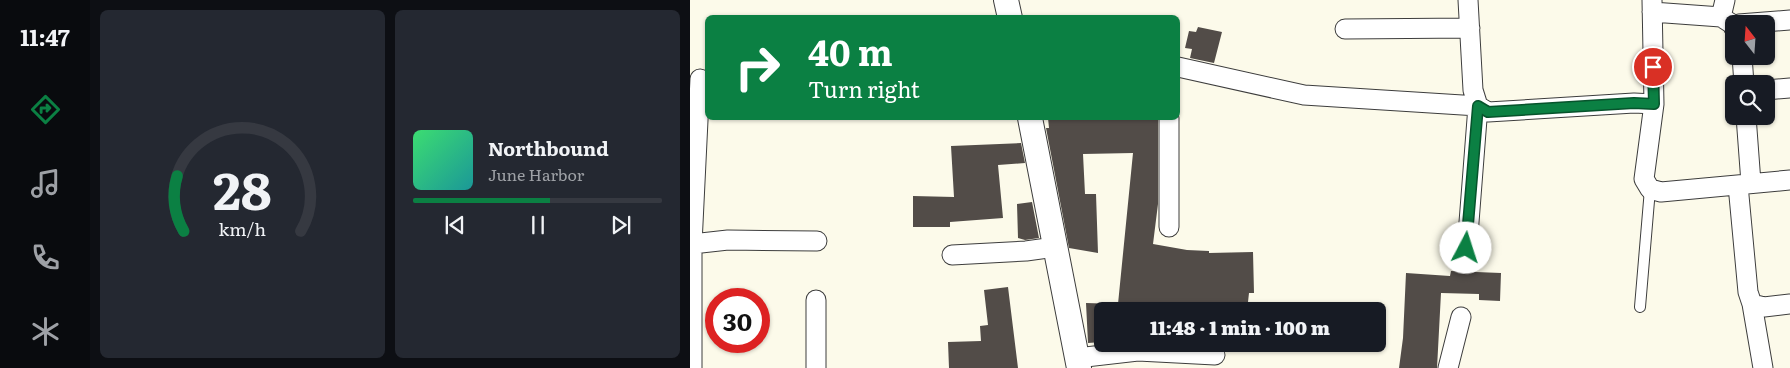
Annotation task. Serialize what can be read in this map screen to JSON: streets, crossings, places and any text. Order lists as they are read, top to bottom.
{
  "north": "top",
  "page": {
    "tabs": "11:47",
    "turn": ["40 m", "Turn right"],
    "song": ["Northbound", "June Harbor"],
    "limit": "30",
    "trip": "11:48 · 1 min · 100 m",
    "gauge": ["28", "km/h"]
  }
}
